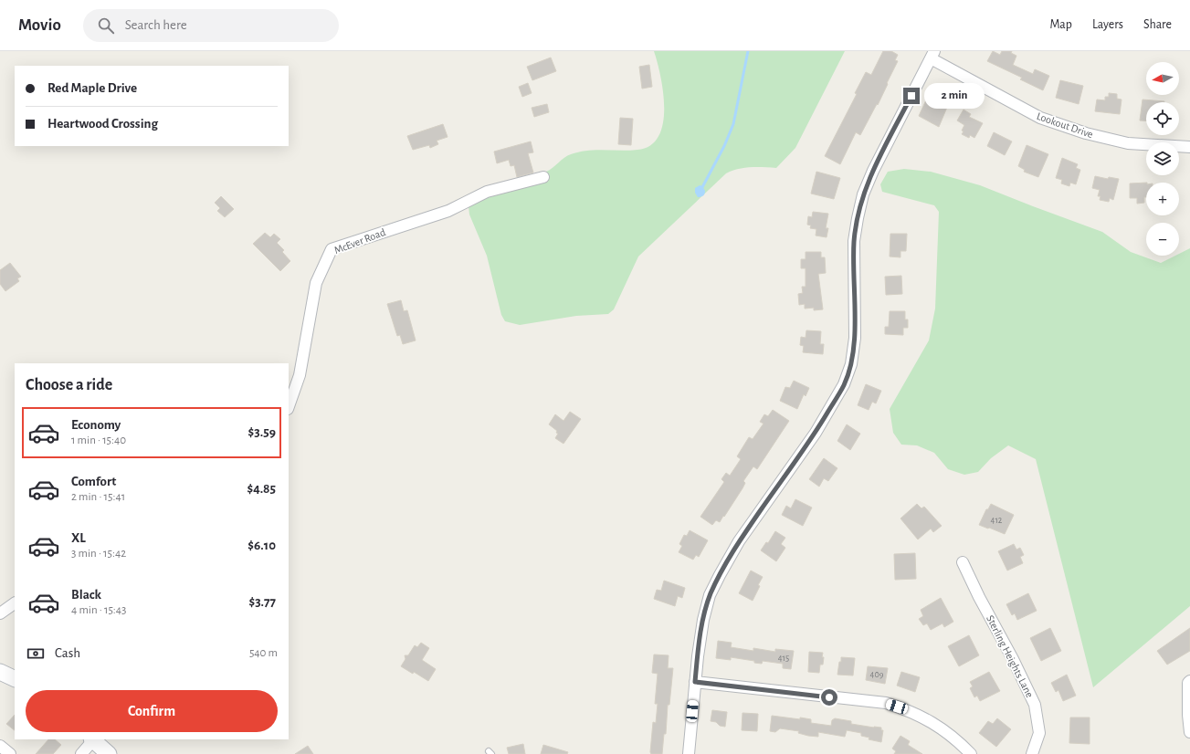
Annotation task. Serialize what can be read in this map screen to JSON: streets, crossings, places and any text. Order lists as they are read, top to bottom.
{
  "streets": {
    "street": ["Lookout Drive", "McEver Road", "Sterling Heights Lane"]
  },
  "house_numbers": ["412", "415", "409"],
  "north": "left",
  "page": {
    "header": "Movio",
    "search": "Search here",
    "nav": ["Map", "Layers", "Share"],
    "map_buttons": ["+", "−"],
    "banner": ["Red Maple Drive", "Heartwood Crossing"],
    "bubble": "2 min",
    "heading": "Choose a ride",
    "list": [
      {
        "name": "Economy",
        "note": "1 min · 15:40",
        "value": "$3.59"
      },
      {
        "name": "Comfort",
        "note": "2 min · 15:41",
        "value": "$4.85"
      },
      {
        "name": "XL",
        "note": "3 min · 15:42",
        "value": "$6.10"
      },
      {
        "name": "Black",
        "note": "4 min · 15:43",
        "value": "$3.77"
      }
    ],
    "pay": ["Cash", "540 m"],
    "buttons": "Confirm"
  }
}
